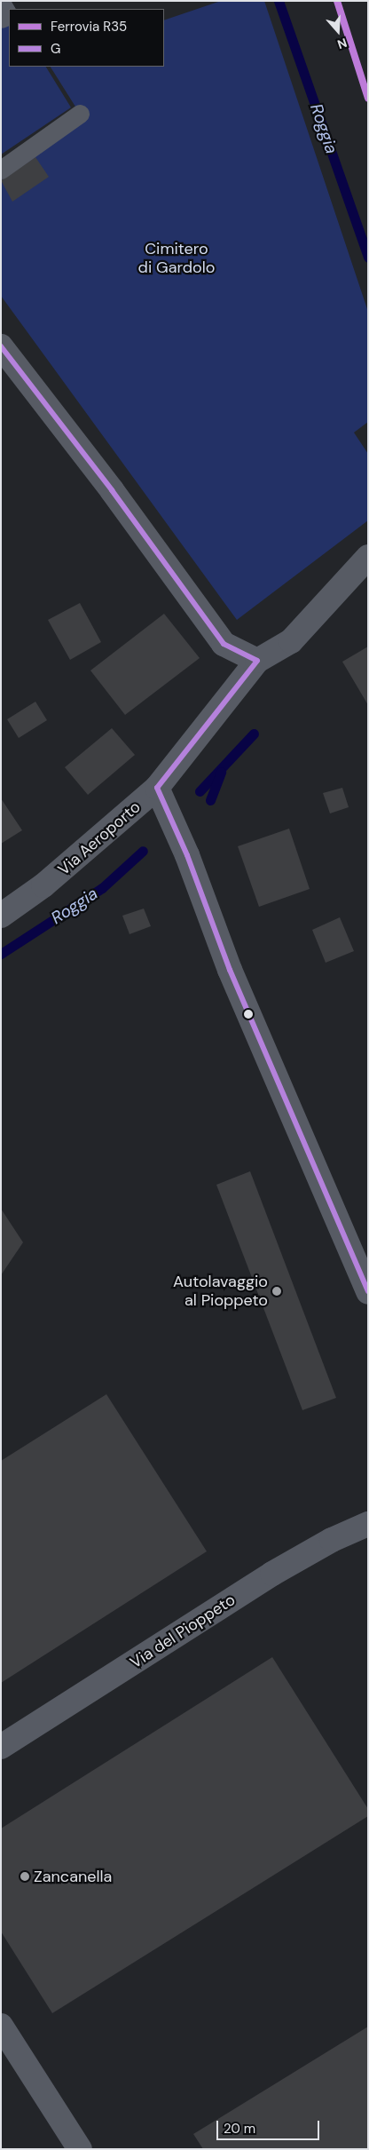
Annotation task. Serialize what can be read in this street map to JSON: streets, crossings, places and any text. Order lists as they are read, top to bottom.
{
  "streets": {
    "street": ["Via Aeroporto", "Via del Pioppeto"]
  },
  "water": ["Roggia"],
  "parks": ["Cimitero di Gardolo"],
  "places": ["Autolavaggio al Pioppeto", "Zancanella"],
  "lines": ["rail line R35", "transit line G"],
  "legend": ["Ferrovia R35", "G"],
  "scale_bar": "20 m",
  "north": "bottom"
}
